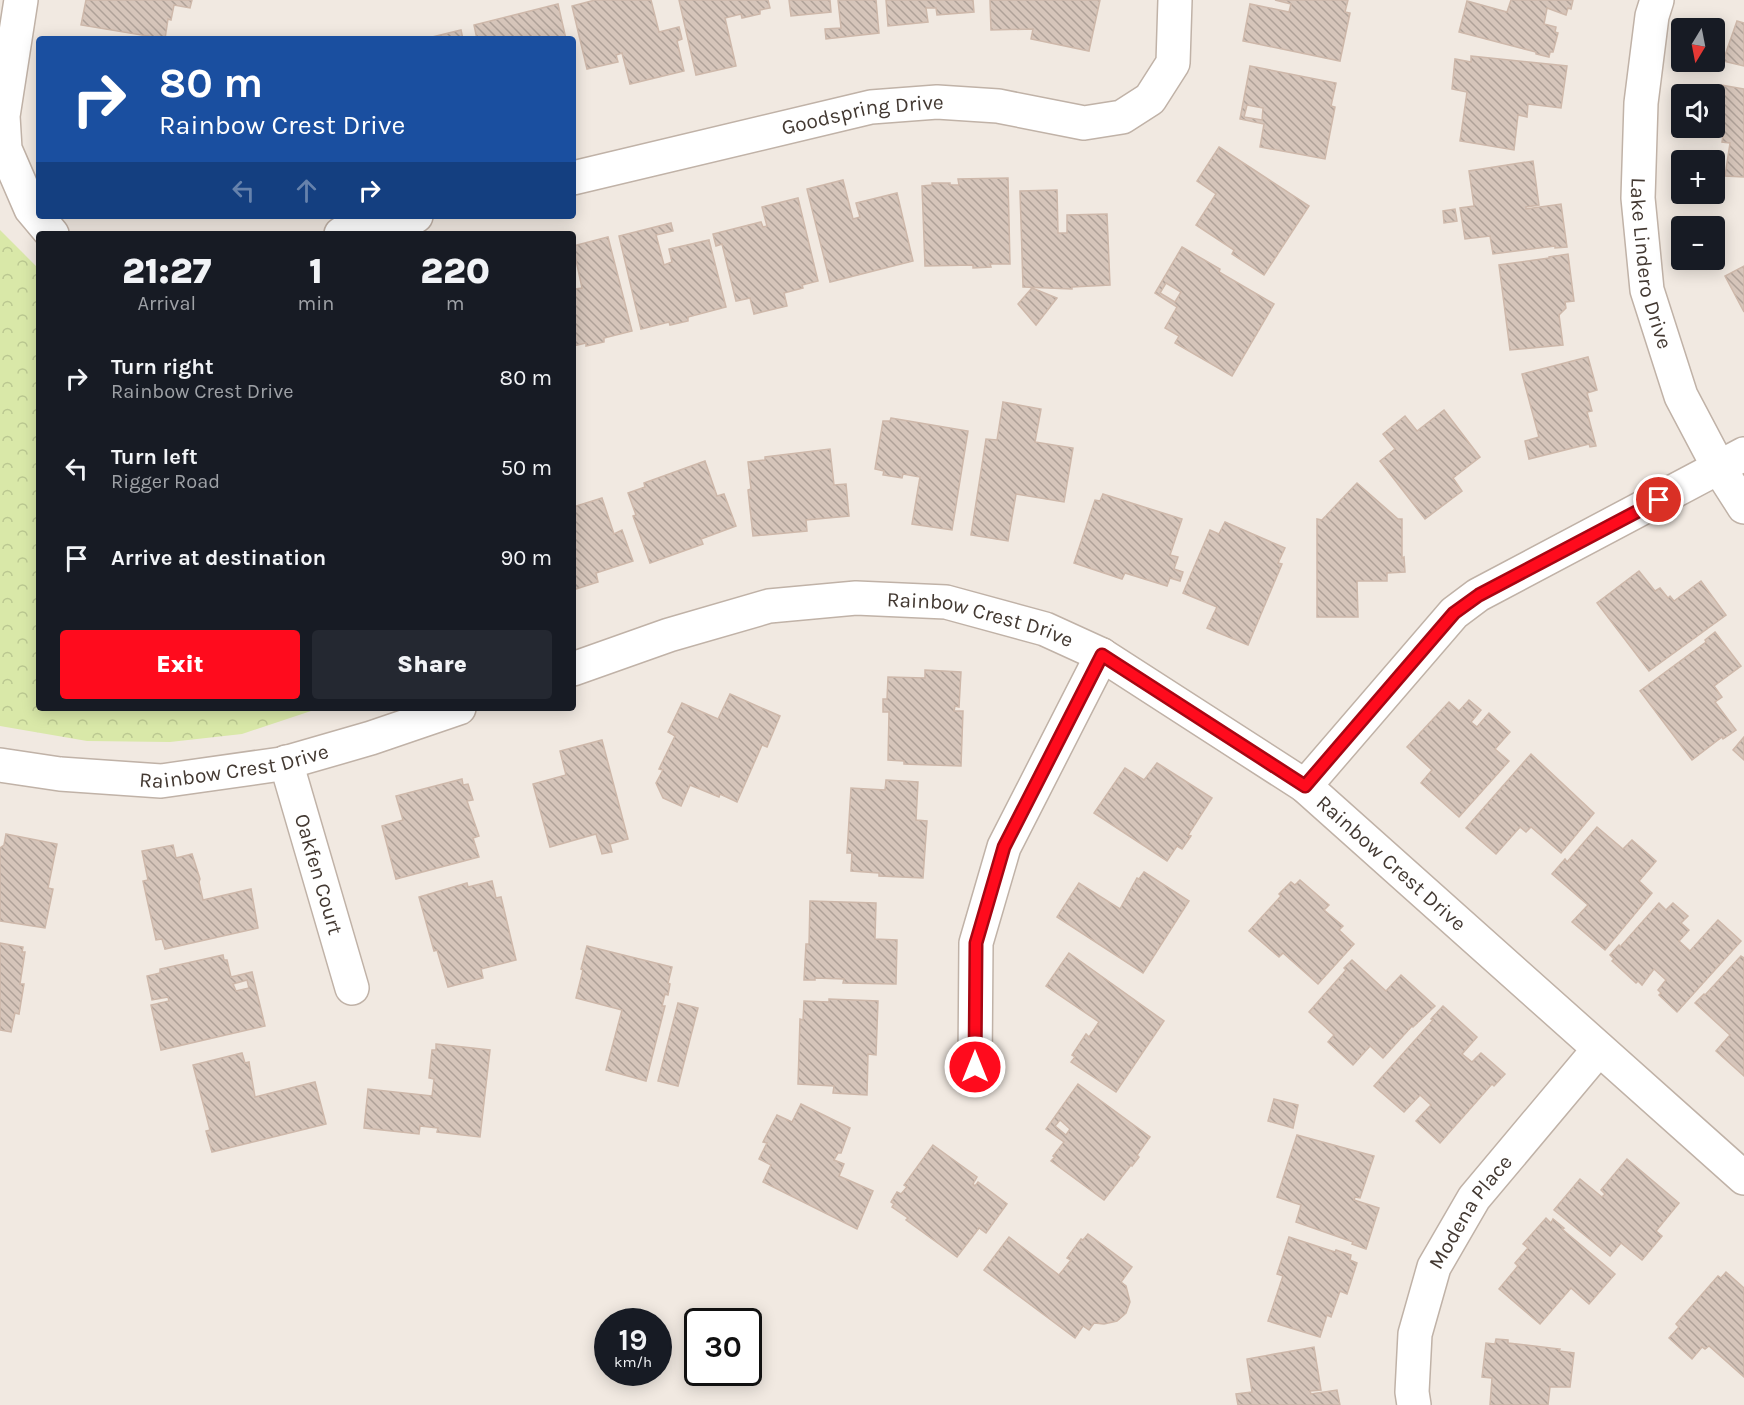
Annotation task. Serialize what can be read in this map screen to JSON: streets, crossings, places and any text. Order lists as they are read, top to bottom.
{
  "streets": {
    "street": [
      "Goodspring Drive",
      "Lake Lindero Drive",
      "Rainbow Crest Drive",
      "Oakfen Court",
      "Modena Place"
    ]
  },
  "crossings": [
    ["Rainbow Crest Drive", "Oakfen Court"],
    ["Rainbow Crest Drive", "Modena Place"]
  ],
  "north": "bottom",
  "page": {
    "map_buttons": ["+", "−"],
    "turn": ["80 m", "Rainbow Crest Drive"],
    "eta": [
      "21:27",
      "Arrival",
      "1",
      "min",
      "220",
      "m"
    ],
    "list": [
      {
        "name": "Turn right",
        "note": "Rainbow Crest Drive",
        "value": "80 m"
      },
      {
        "name": "Turn left",
        "note": "Rigger Road",
        "value": "50 m"
      },
      {
        "name": "Arrive at destination",
        "value": "90 m"
      }
    ],
    "buttons": ["Exit", "Share"],
    "speed": "19 km/h",
    "limit": "30"
  }
}
